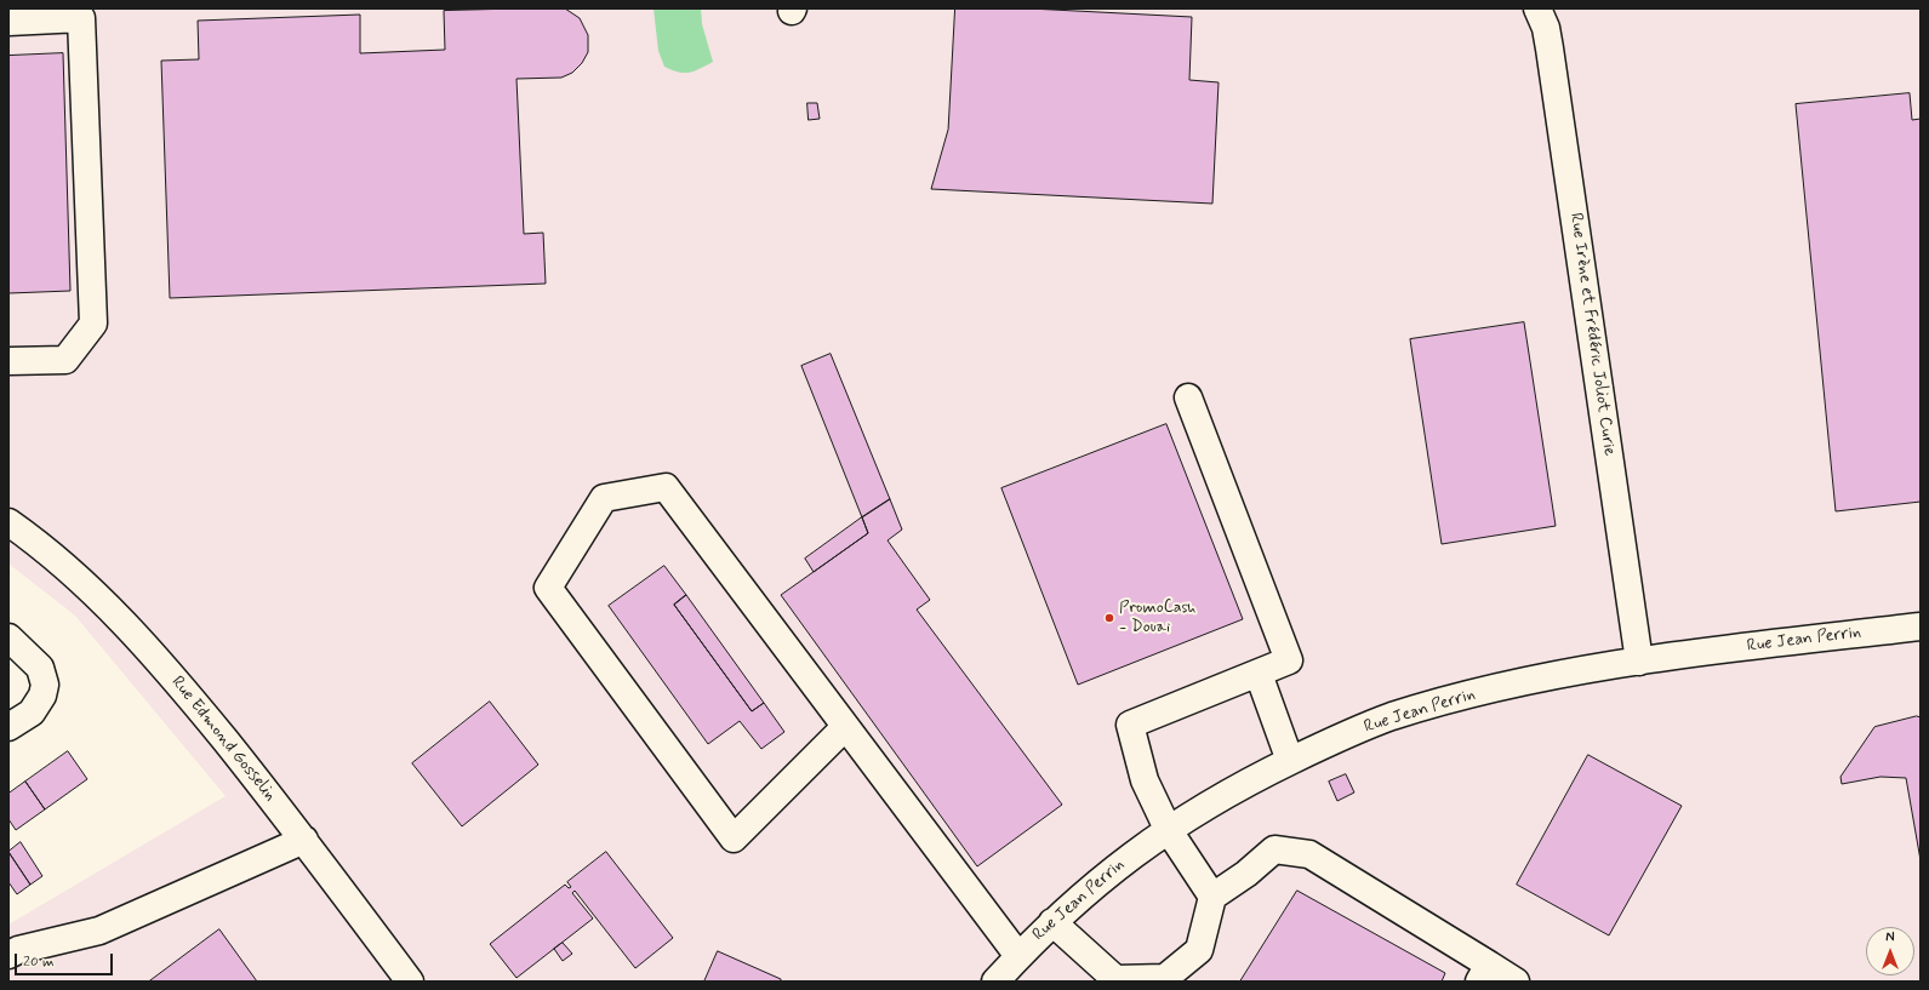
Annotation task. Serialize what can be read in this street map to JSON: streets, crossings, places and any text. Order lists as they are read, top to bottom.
{
  "streets": {
    "street": ["Rue Irène et Frédéric Joliot Curie", "Rue Jean Perrin", "Rue Edmond Gosselin"]
  },
  "crossings": [
    ["Rue Irène et Frédéric Joliot Curie", "Rue Jean Perrin"]
  ],
  "places": ["PromoCash - Douai"],
  "scale_bar": "20 m",
  "north": "top"
}
